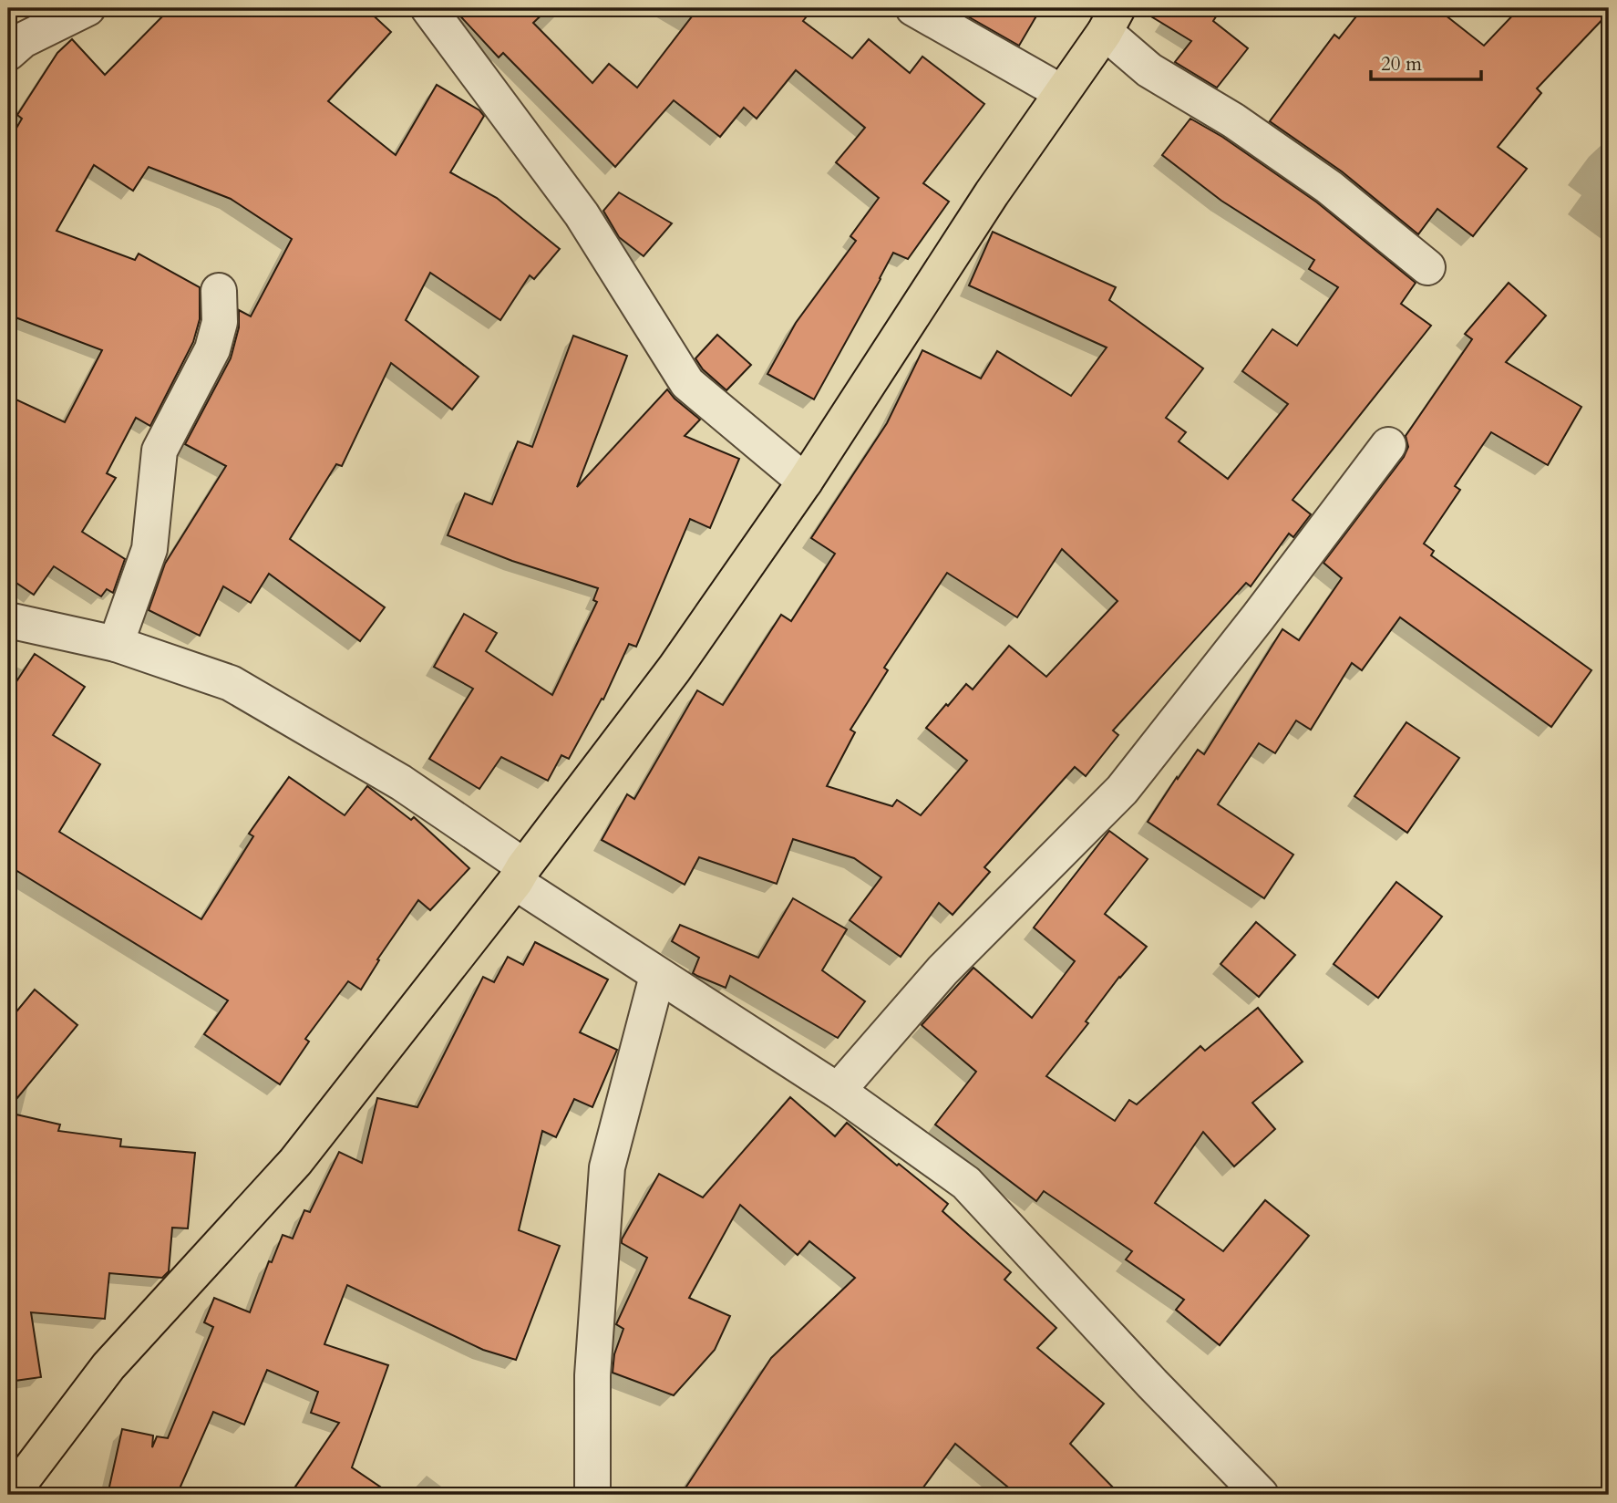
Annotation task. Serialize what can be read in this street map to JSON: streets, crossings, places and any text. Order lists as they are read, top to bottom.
{
  "scale_bar": "20 m"
}
